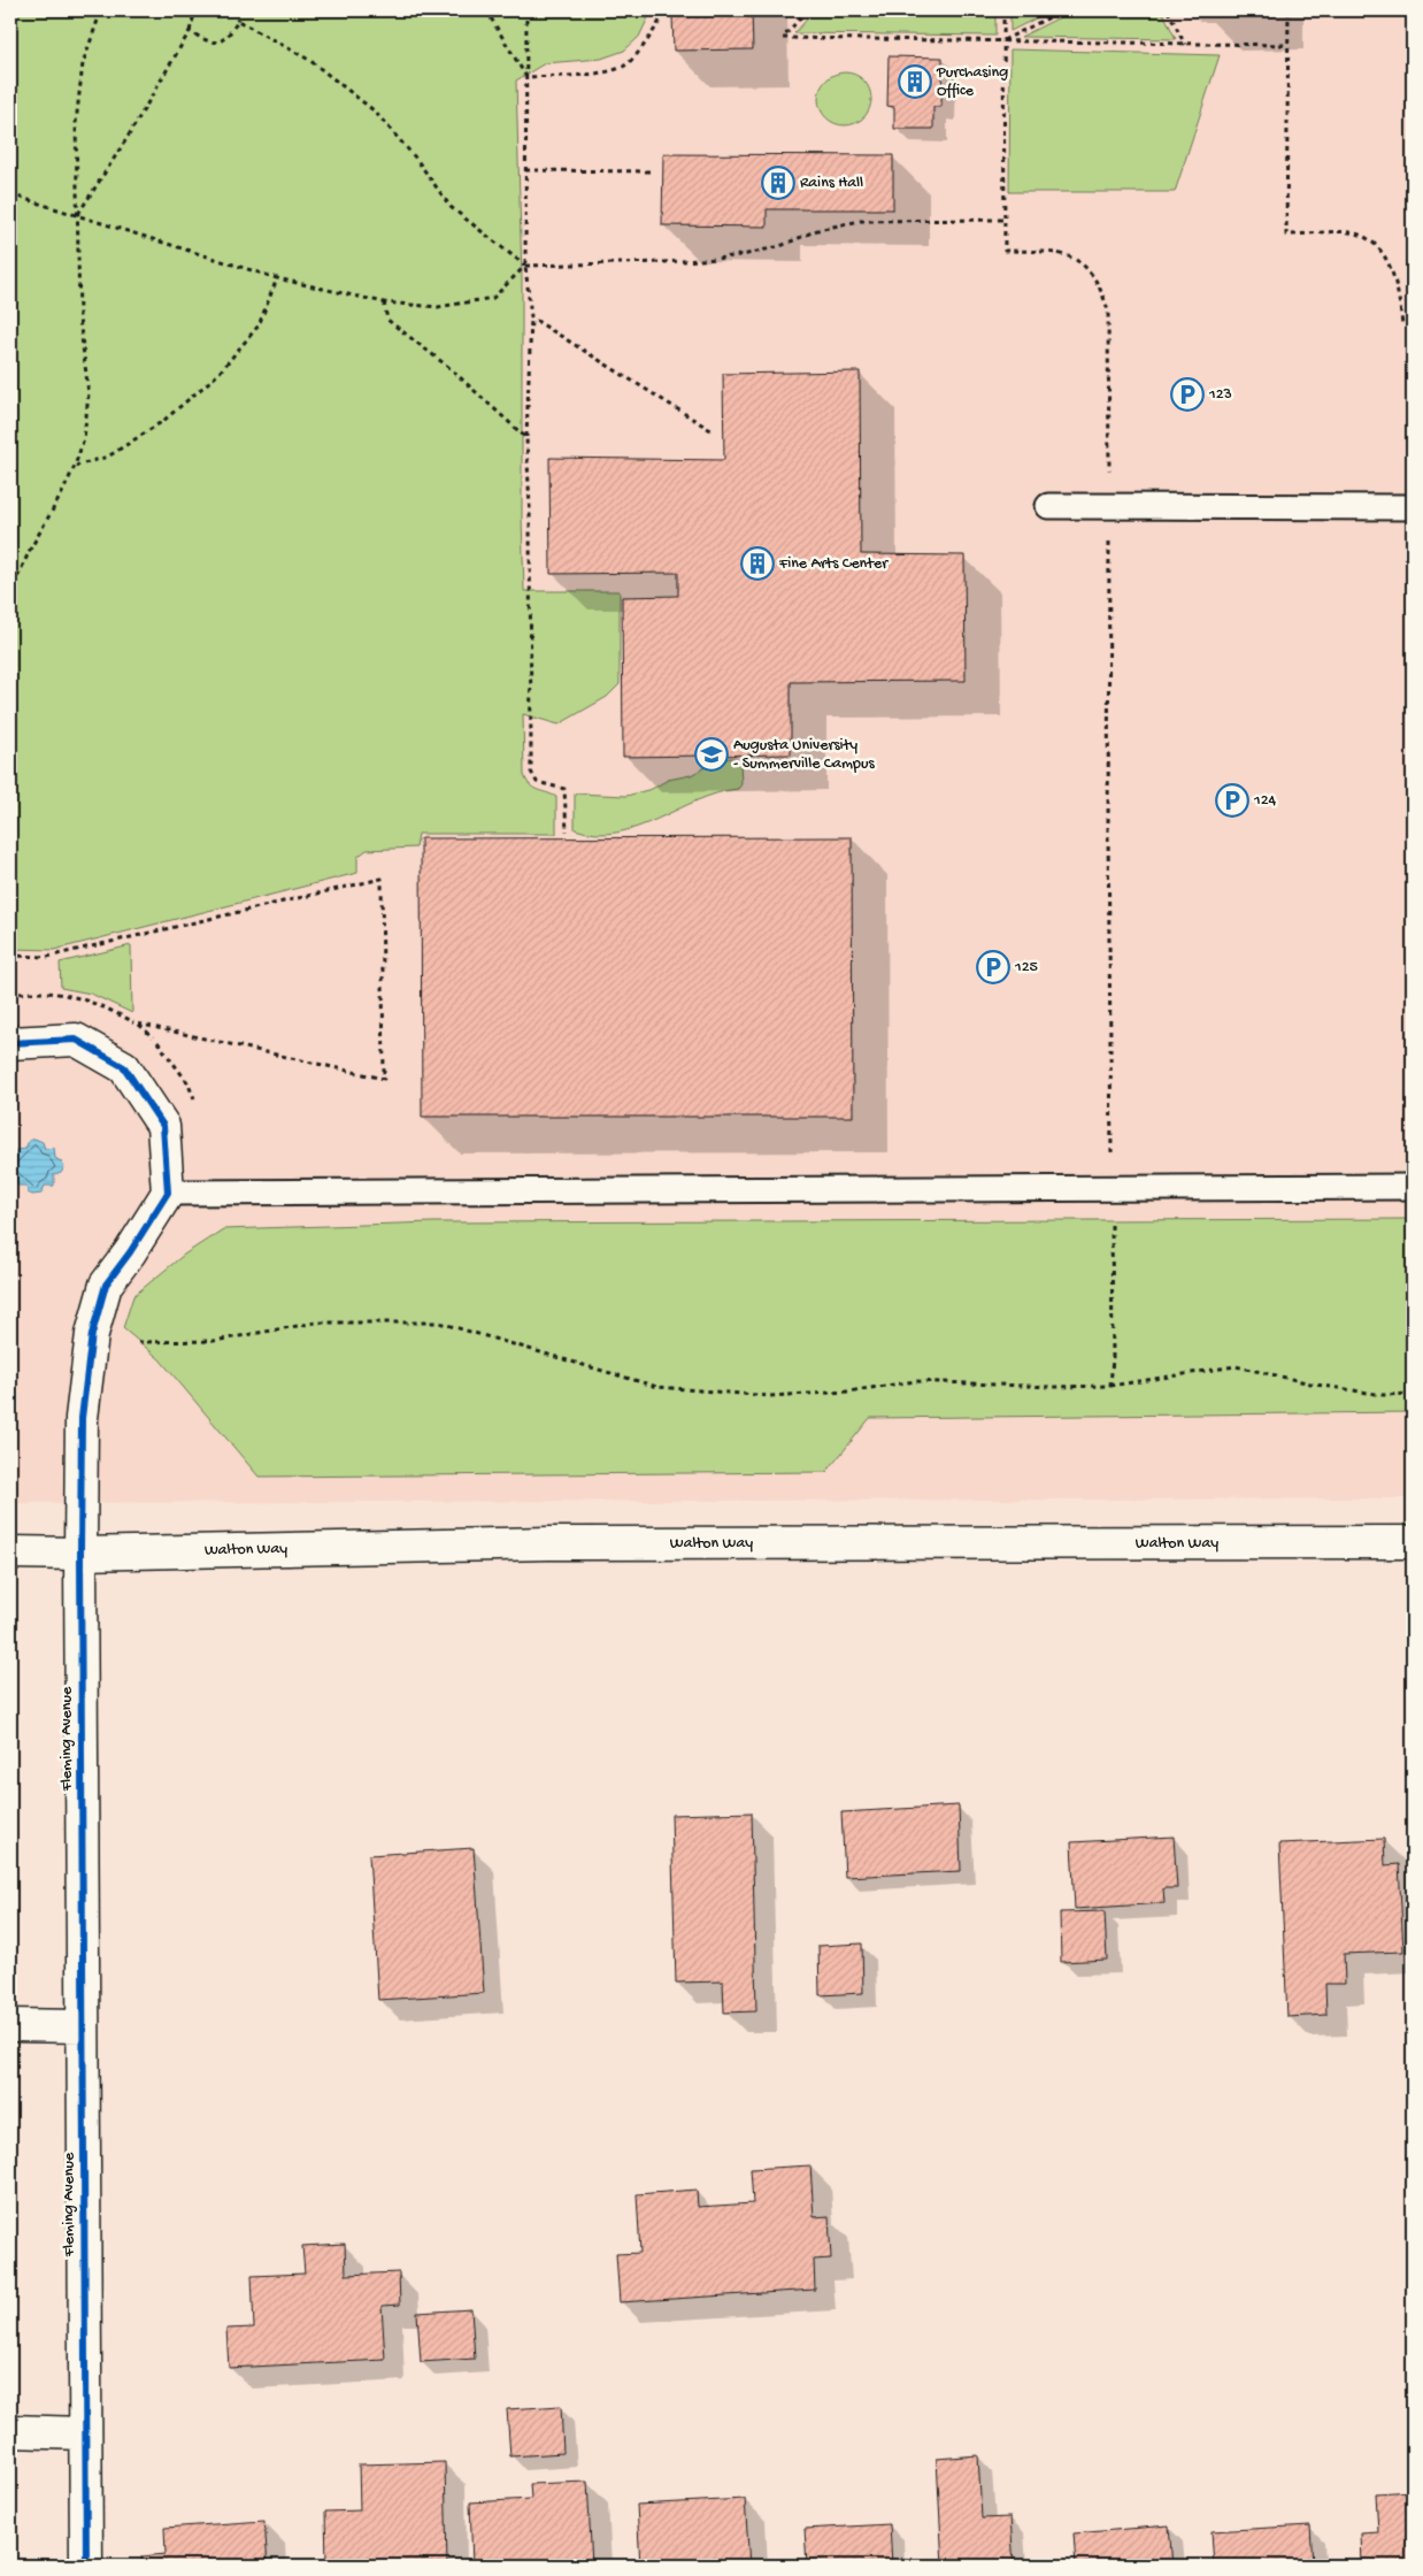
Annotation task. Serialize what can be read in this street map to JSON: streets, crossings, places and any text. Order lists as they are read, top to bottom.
{
  "streets": {
    "street": ["Walton Way", "Fleming Avenue"]
  },
  "crossings": [
    ["Walton Way", "Fleming Avenue"]
  ],
  "places": {
    "building": ["Purchasing Office", "Rains Hall", "Fine Arts Center"],
    "parking": ["123", "124", "125"],
    "school or university": ["Augusta University - Summerville Campus"]
  }
}
